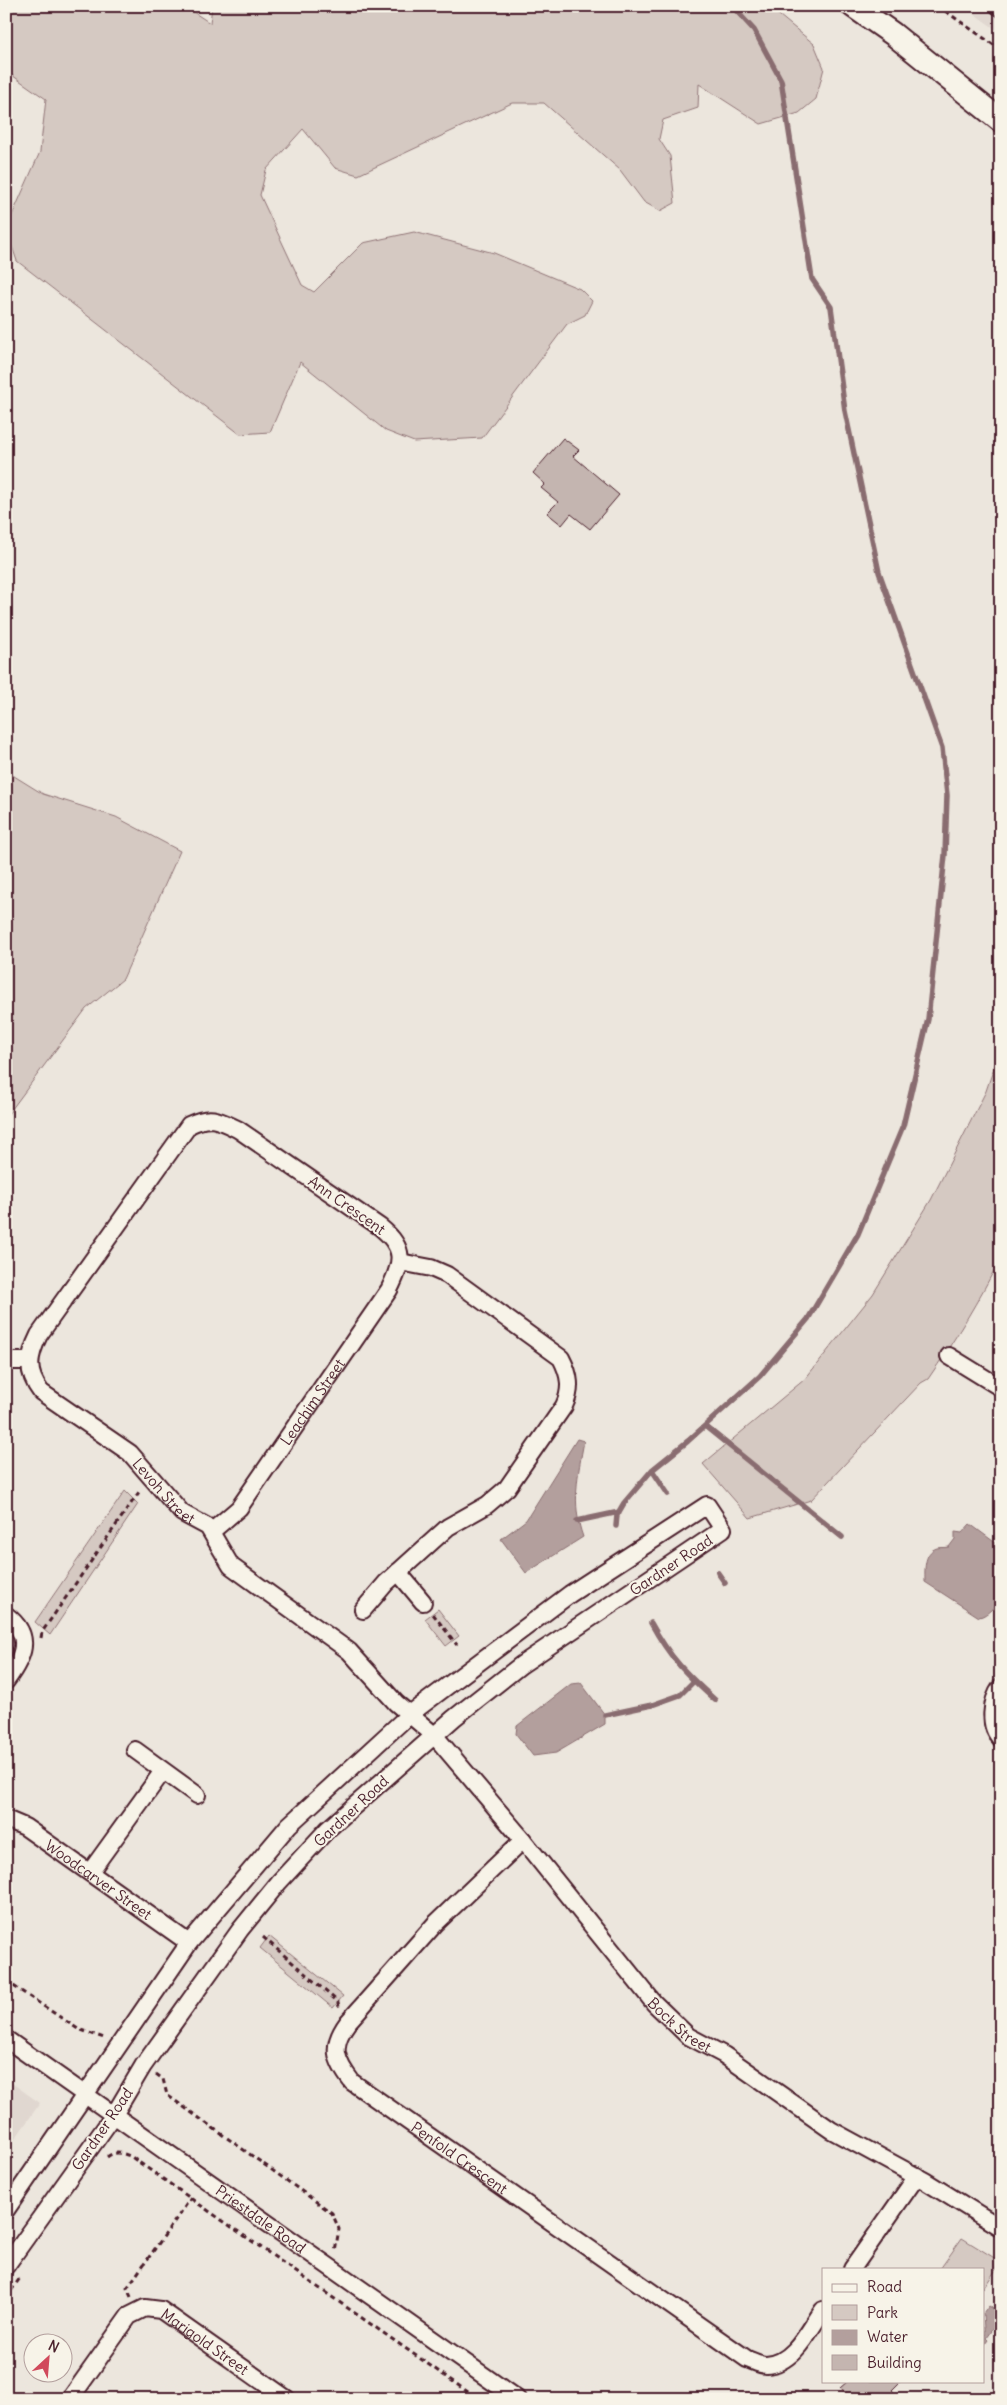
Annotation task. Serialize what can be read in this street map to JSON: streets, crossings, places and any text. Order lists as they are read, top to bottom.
{
  "streets": {
    "street": [
      "Ann Crescent",
      "Leachim Street",
      "Levoh Street",
      "Gardner Road",
      "Woodcarver Street",
      "Bock Street",
      "Penfold Crescent",
      "Priestdale Road",
      "Marigold Street"
    ]
  },
  "crossings": [
    ["Ann Crescent", "Leachim Street"],
    ["Ann Crescent", "Levoh Street"],
    ["Leachim Street", "Levoh Street"],
    ["Levoh Street", "Gardner Road"],
    ["Levoh Street", "Bock Street"],
    ["Gardner Road", "Woodcarver Street"],
    ["Gardner Road", "Bock Street"],
    ["Gardner Road", "Priestdale Road"],
    ["Bock Street", "Penfold Crescent"]
  ],
  "legend": [
    "Road",
    "Park",
    "Water",
    "Building"
  ],
  "north": "top right"
}
